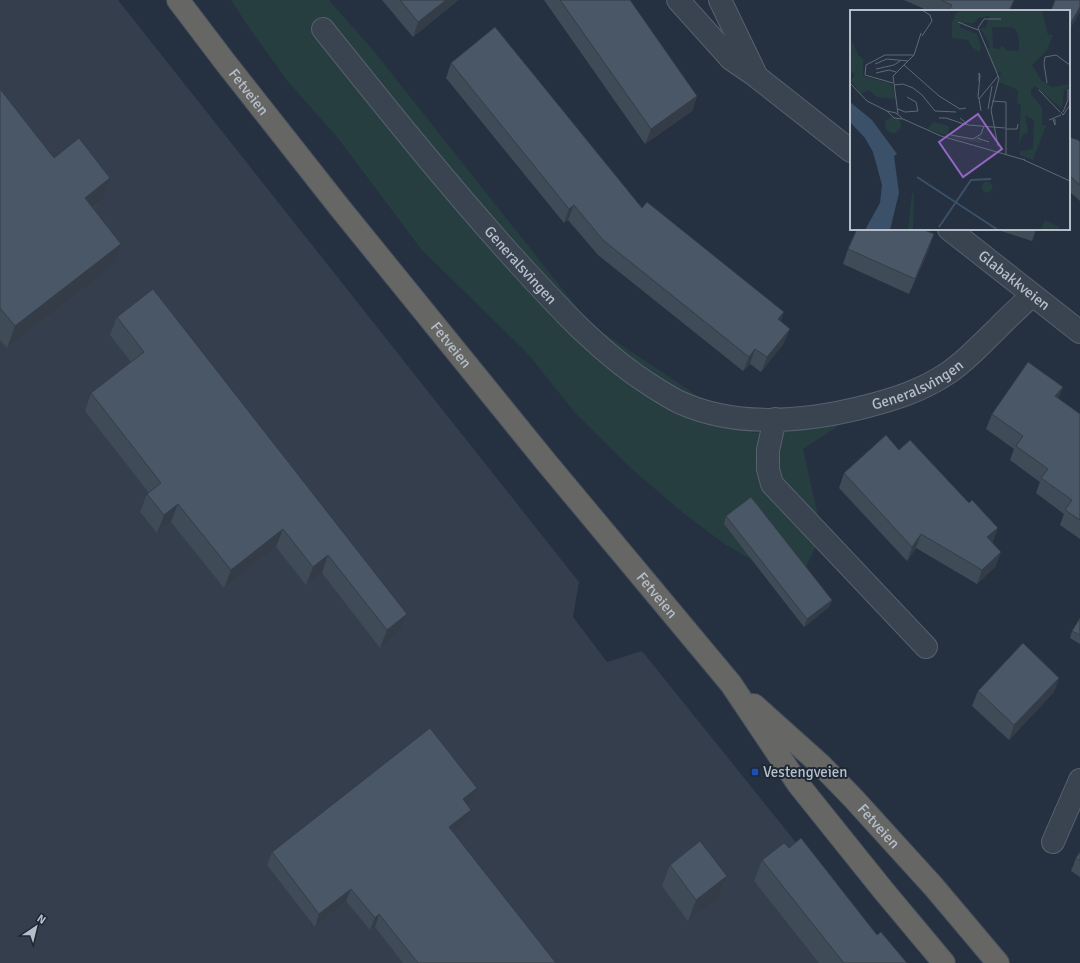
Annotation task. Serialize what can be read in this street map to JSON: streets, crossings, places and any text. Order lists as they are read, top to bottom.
{
  "streets": {
    "highway": ["Fetveien"],
    "street": ["Generalsvingen", "Glabakkveien"]
  },
  "crossings": [
    ["Generalsvingen", "Glabakkveien"]
  ],
  "places": {
    "transit": ["Vestengveien"]
  },
  "north": "top right"
}
